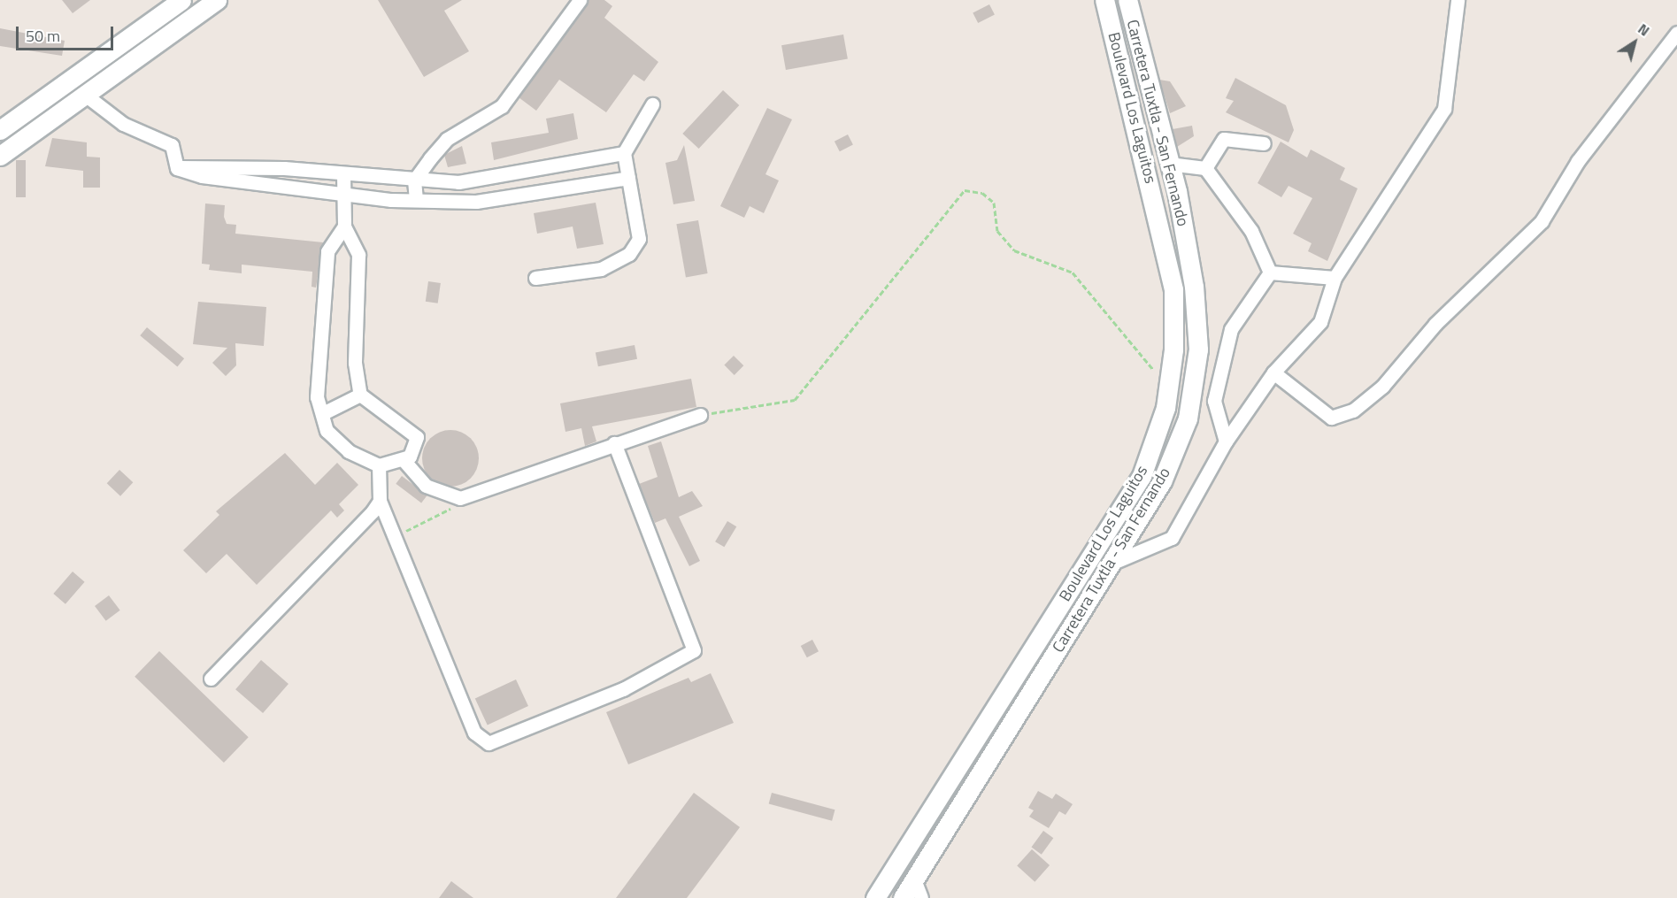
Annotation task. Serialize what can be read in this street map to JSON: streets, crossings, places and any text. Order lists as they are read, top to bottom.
{
  "streets": {
    "main road": ["Boulevard Los Laguitos", "Carretera Tuxtla - San Fernando"]
  },
  "scale_bar": "50 m",
  "north": "top right"
}
